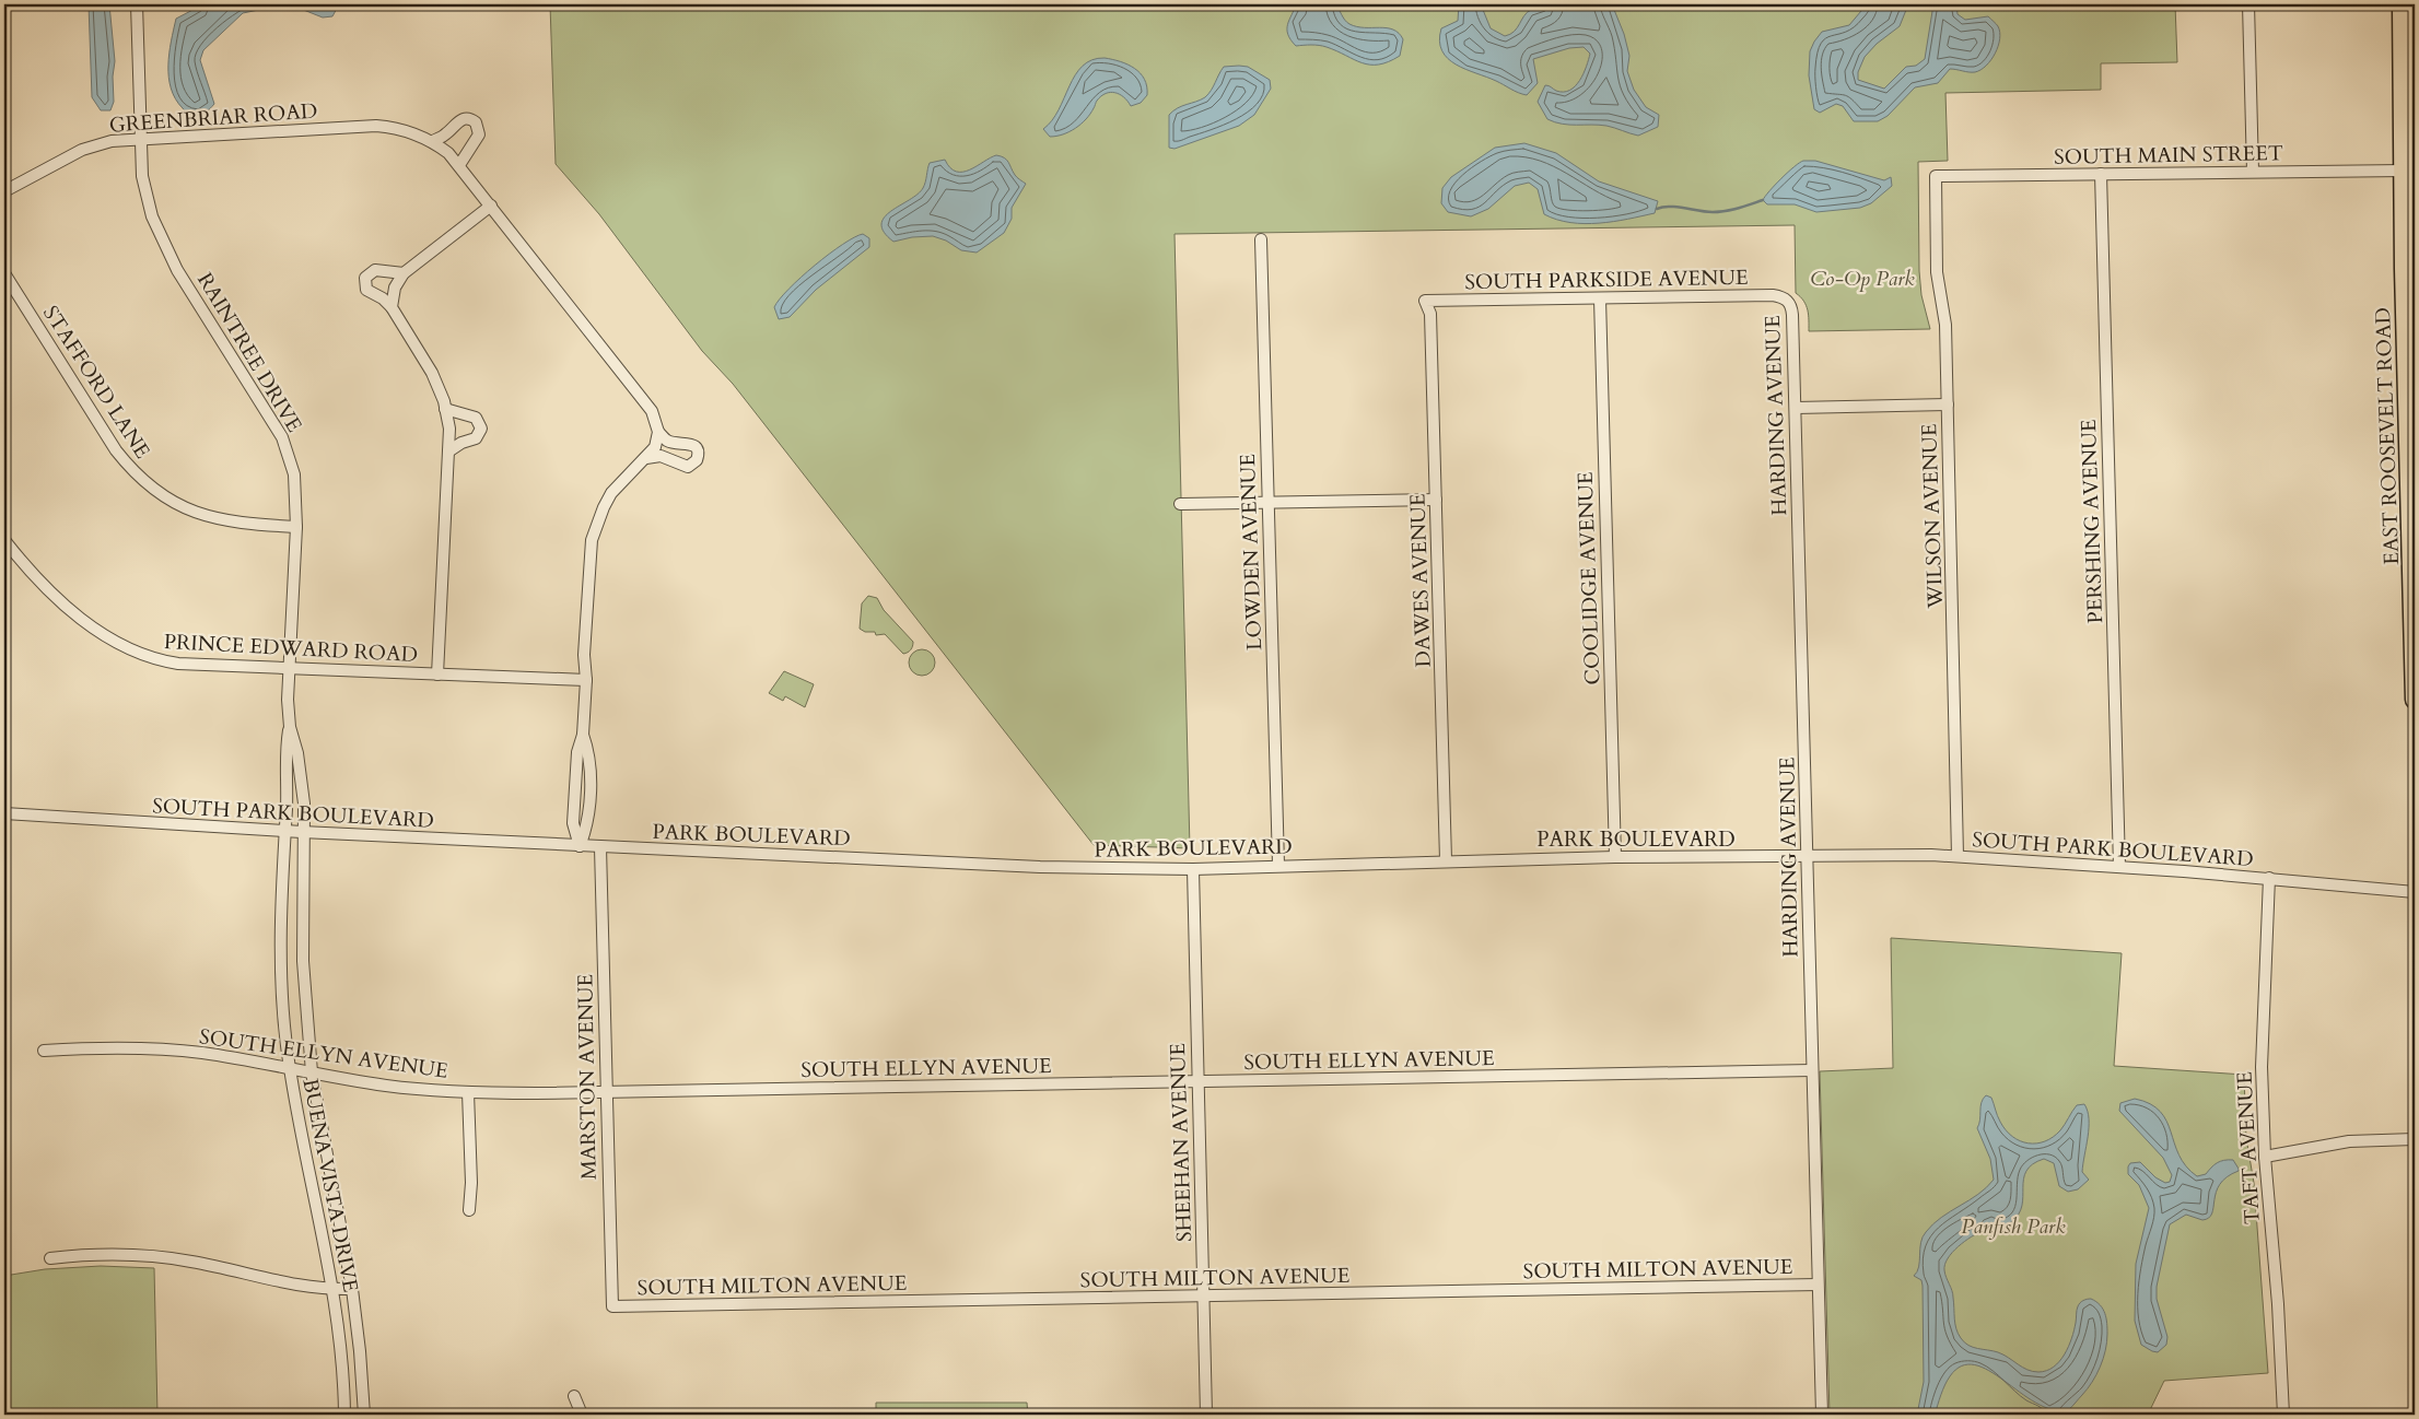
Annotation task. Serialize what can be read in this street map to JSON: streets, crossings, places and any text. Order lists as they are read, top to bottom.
{
  "streets": {
    "main road": ["EAST ROOSEVELT ROAD"],
    "street": [
      "GREENBRIAR ROAD",
      "SOUTH MAIN STREET",
      "SOUTH PARKSIDE AVENUE",
      "RAINTREE DRIVE",
      "STAFFORD LANE",
      "HARDING AVENUE",
      "WILSON AVENUE",
      "PERSHING AVENUE",
      "LOWDEN AVENUE",
      "COOLIDGE AVENUE",
      "DAWES AVENUE",
      "PRINCE EDWARD ROAD",
      "SOUTH PARK BOULEVARD",
      "PARK BOULEVARD",
      "SOUTH ELLYN AVENUE",
      "MARSTON AVENUE",
      "SHEEHAN AVENUE",
      "TAFT AVENUE",
      "BUENA VISTA DRIVE",
      "SOUTH MILTON AVENUE"
    ]
  },
  "crossings": [
    ["GREENBRIAR ROAD", "RAINTREE DRIVE"],
    ["SOUTH MAIN STREET", "EAST ROOSEVELT ROAD"],
    ["SOUTH MAIN STREET", "WILSON AVENUE"],
    ["SOUTH MAIN STREET", "PERSHING AVENUE"],
    ["SOUTH PARKSIDE AVENUE", "HARDING AVENUE"],
    ["SOUTH PARKSIDE AVENUE", "COOLIDGE AVENUE"],
    ["SOUTH PARKSIDE AVENUE", "DAWES AVENUE"],
    ["RAINTREE DRIVE", "STAFFORD LANE"],
    ["RAINTREE DRIVE", "PRINCE EDWARD ROAD"],
    ["RAINTREE DRIVE", "SOUTH PARK BOULEVARD"],
    ["RAINTREE DRIVE", "BUENA VISTA DRIVE"],
    ["HARDING AVENUE", "SOUTH PARK BOULEVARD"],
    ["HARDING AVENUE", "PARK BOULEVARD"],
    ["HARDING AVENUE", "SOUTH ELLYN AVENUE"],
    ["HARDING AVENUE", "SOUTH MILTON AVENUE"],
    ["WILSON AVENUE", "SOUTH PARK BOULEVARD"],
    ["PERSHING AVENUE", "SOUTH PARK BOULEVARD"],
    ["LOWDEN AVENUE", "PARK BOULEVARD"],
    ["COOLIDGE AVENUE", "PARK BOULEVARD"],
    ["DAWES AVENUE", "PARK BOULEVARD"],
    ["SOUTH PARK BOULEVARD", "PARK BOULEVARD"],
    ["SOUTH PARK BOULEVARD", "TAFT AVENUE"],
    ["SOUTH PARK BOULEVARD", "BUENA VISTA DRIVE"],
    ["PARK BOULEVARD", "MARSTON AVENUE"],
    ["PARK BOULEVARD", "SHEEHAN AVENUE"],
    ["SOUTH ELLYN AVENUE", "MARSTON AVENUE"],
    ["SOUTH ELLYN AVENUE", "SHEEHAN AVENUE"],
    ["SOUTH ELLYN AVENUE", "BUENA VISTA DRIVE"],
    ["MARSTON AVENUE", "SOUTH MILTON AVENUE"],
    ["SHEEHAN AVENUE", "SOUTH MILTON AVENUE"]
  ],
  "parks": ["Co-Op Park", "Panfish Park"]
}
